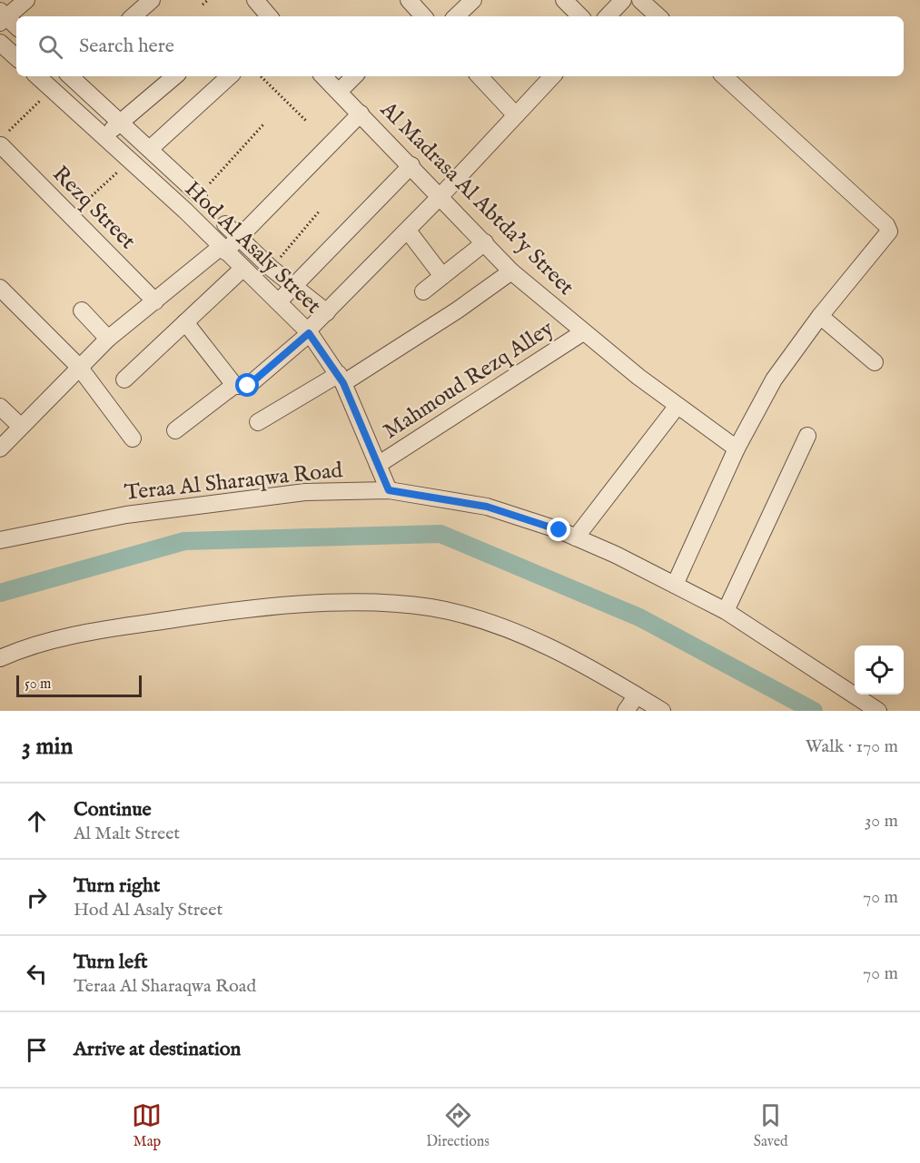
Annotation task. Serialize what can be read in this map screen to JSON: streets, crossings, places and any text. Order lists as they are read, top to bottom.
{
  "streets": {
    "street": [
      "Al Madrasa Al Abtda'y Street",
      "Rezq Street",
      "Hod Al Asaly Street",
      "Mahmoud Rezq Alley",
      "Teraa Al Sharaqwa Road"
    ]
  },
  "crossings": [
    ["Al Madrasa Al Abtda'y Street", "Mahmoud Rezq Alley"],
    ["Hod Al Asaly Street", "Mahmoud Rezq Alley"],
    ["Hod Al Asaly Street", "Teraa Al Sharaqwa Road"]
  ],
  "scale_bar": "50 m",
  "page": {
    "search": "Search here",
    "scale": "50 m",
    "heading": ["3 min", "Walk · 170 m"],
    "list": [
      ["Continue", "Al Malt Street", "30 m"],
      ["Turn right", "Hod Al Asaly Street", "70 m"],
      ["Turn left", "Teraa Al Sharaqwa Road", "70 m"],
      "Arrive at destination"
    ],
    "nav": ["Map", "Directions", "Saved"]
  }
}
